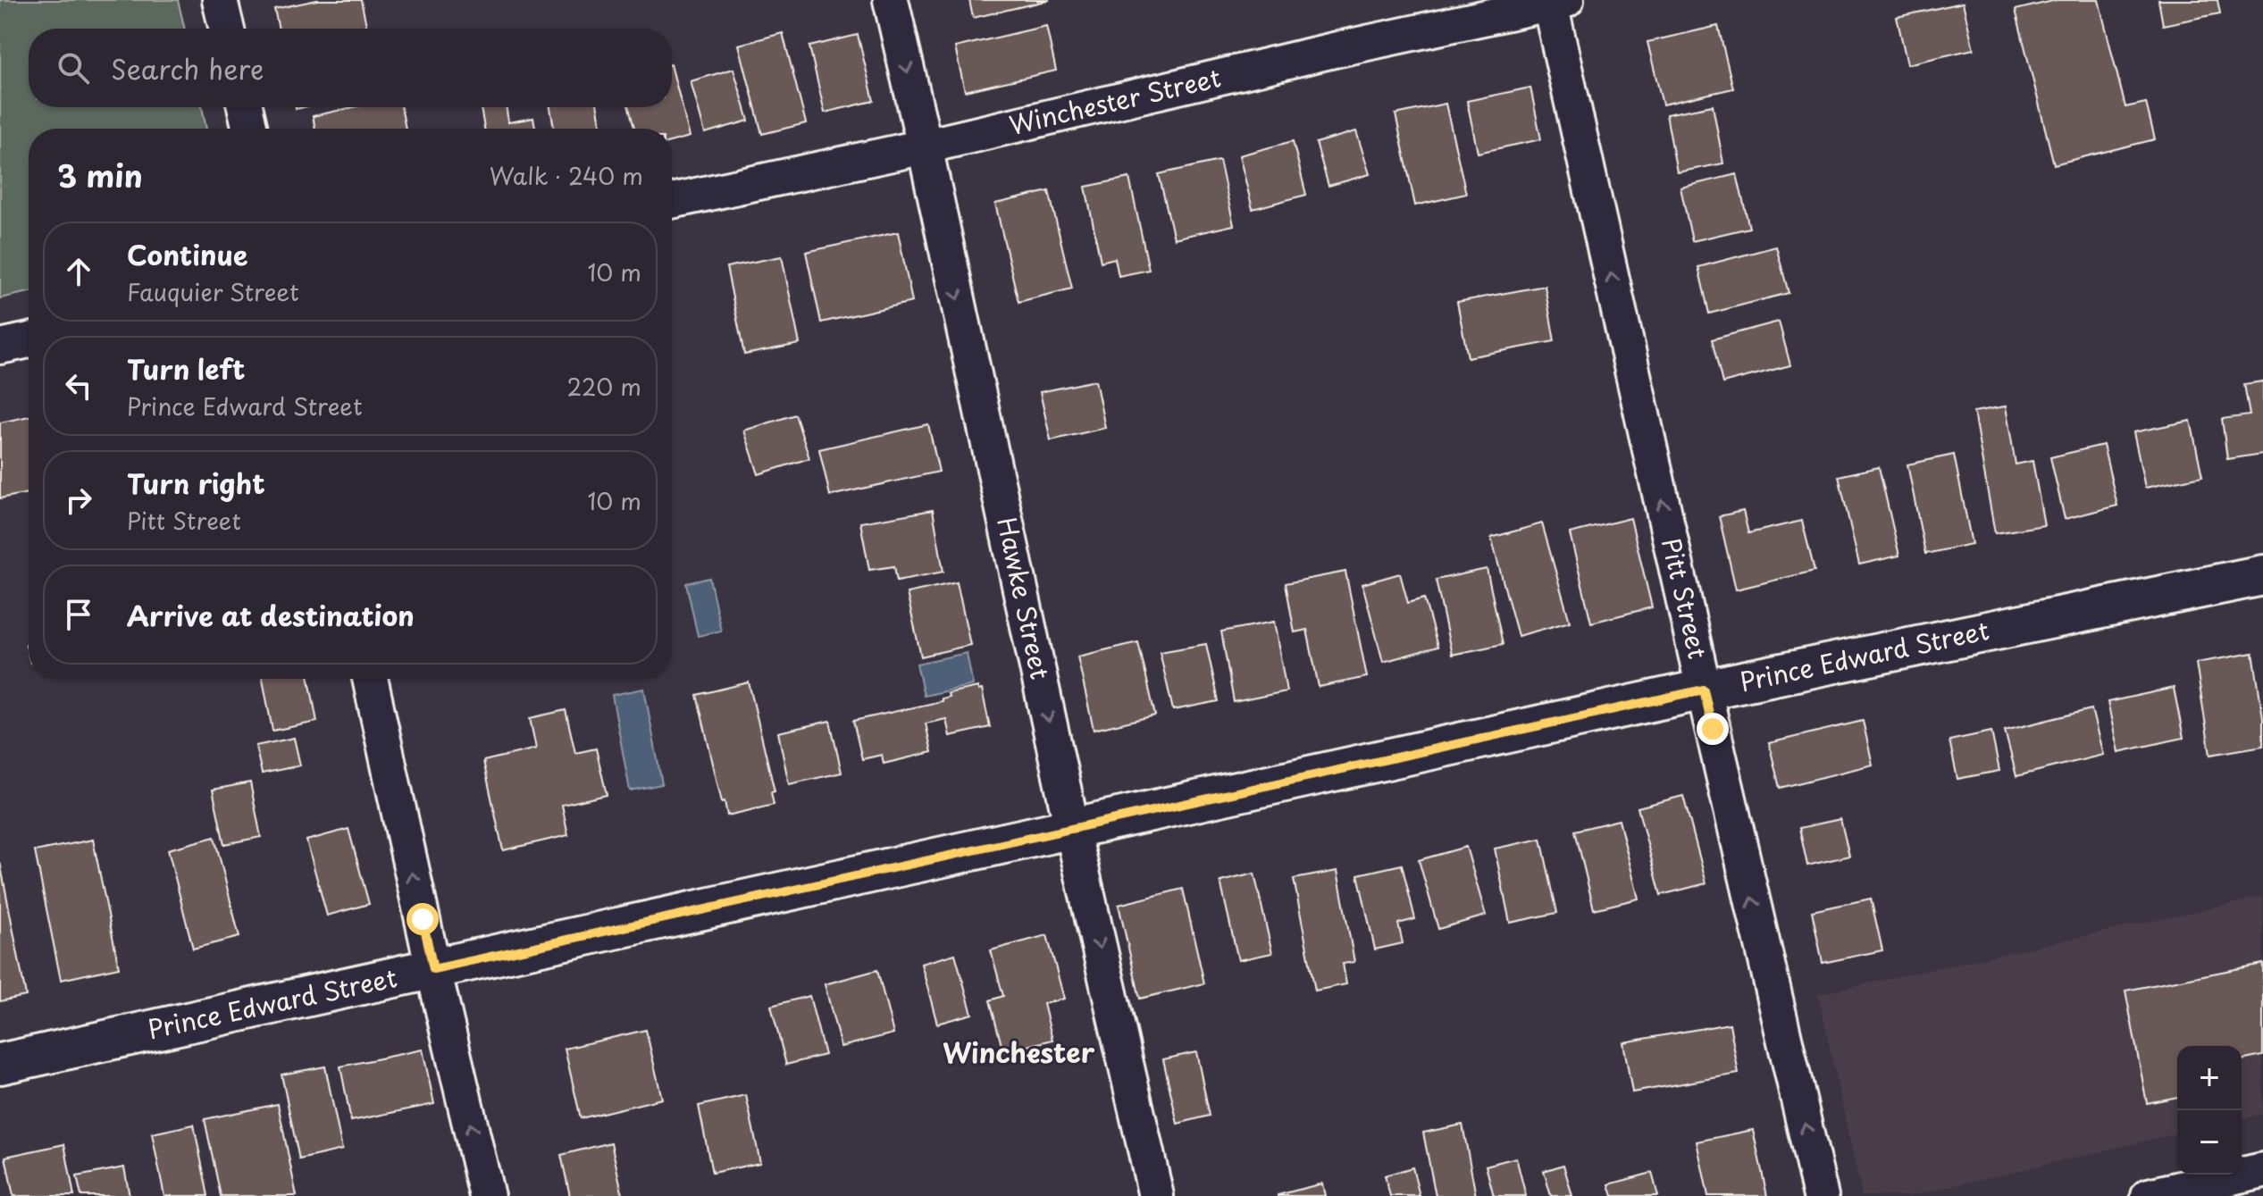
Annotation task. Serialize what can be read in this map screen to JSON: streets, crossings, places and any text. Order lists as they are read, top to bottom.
{
  "streets": {
    "street": [
      "Winchester Street",
      "Hawke Street",
      "Pitt Street",
      "Prince Edward Street"
    ]
  },
  "crossings": [
    ["Winchester Street", "Hawke Street"],
    ["Winchester Street", "Pitt Street"],
    ["Hawke Street", "Prince Edward Street"],
    ["Pitt Street", "Prince Edward Street"]
  ],
  "one_way": ["Hawke Street", "Pitt Street"],
  "districts": ["Winchester"],
  "page": {
    "search": "Search here",
    "heading": ["3 min", "Walk · 240 m"],
    "list": [
      ["Continue", "Fauquier Street", "10 m"],
      ["Turn left", "Prince Edward Street", "220 m"],
      ["Turn right", "Pitt Street", "10 m"],
      "Arrive at destination"
    ],
    "map_buttons": ["+", "−"]
  }
}
